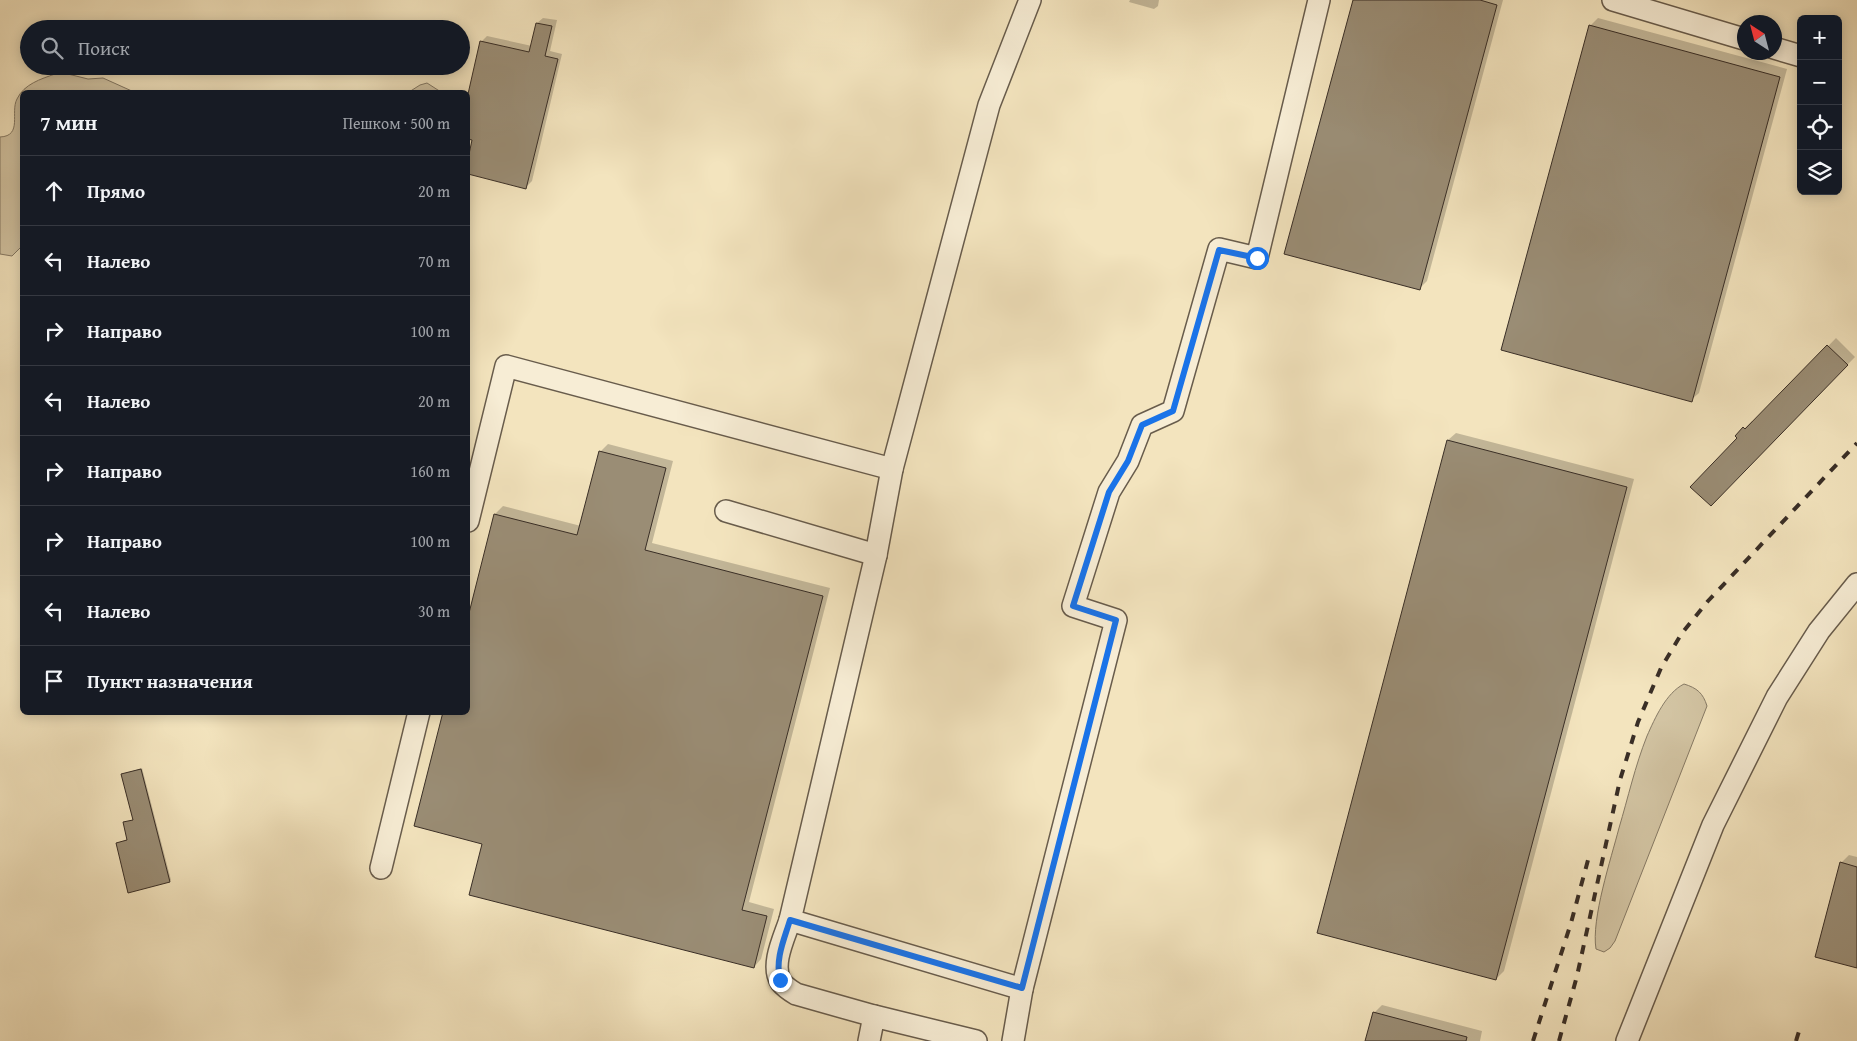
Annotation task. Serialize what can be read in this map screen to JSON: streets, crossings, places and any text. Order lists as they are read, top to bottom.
{
  "north": "top left",
  "page": {
    "map_buttons": ["+", "−"],
    "search": "Поиск",
    "heading": ["7 мин", "Пешком · 500 m"],
    "list": [
      ["Прямо", "20 m"],
      ["Налево", "70 m"],
      ["Направо", "100 m"],
      ["Налево", "20 m"],
      ["Направо", "160 m"],
      ["Направо", "100 m"],
      ["Налево", "30 m"],
      "Пункт назначения"
    ]
  }
}
